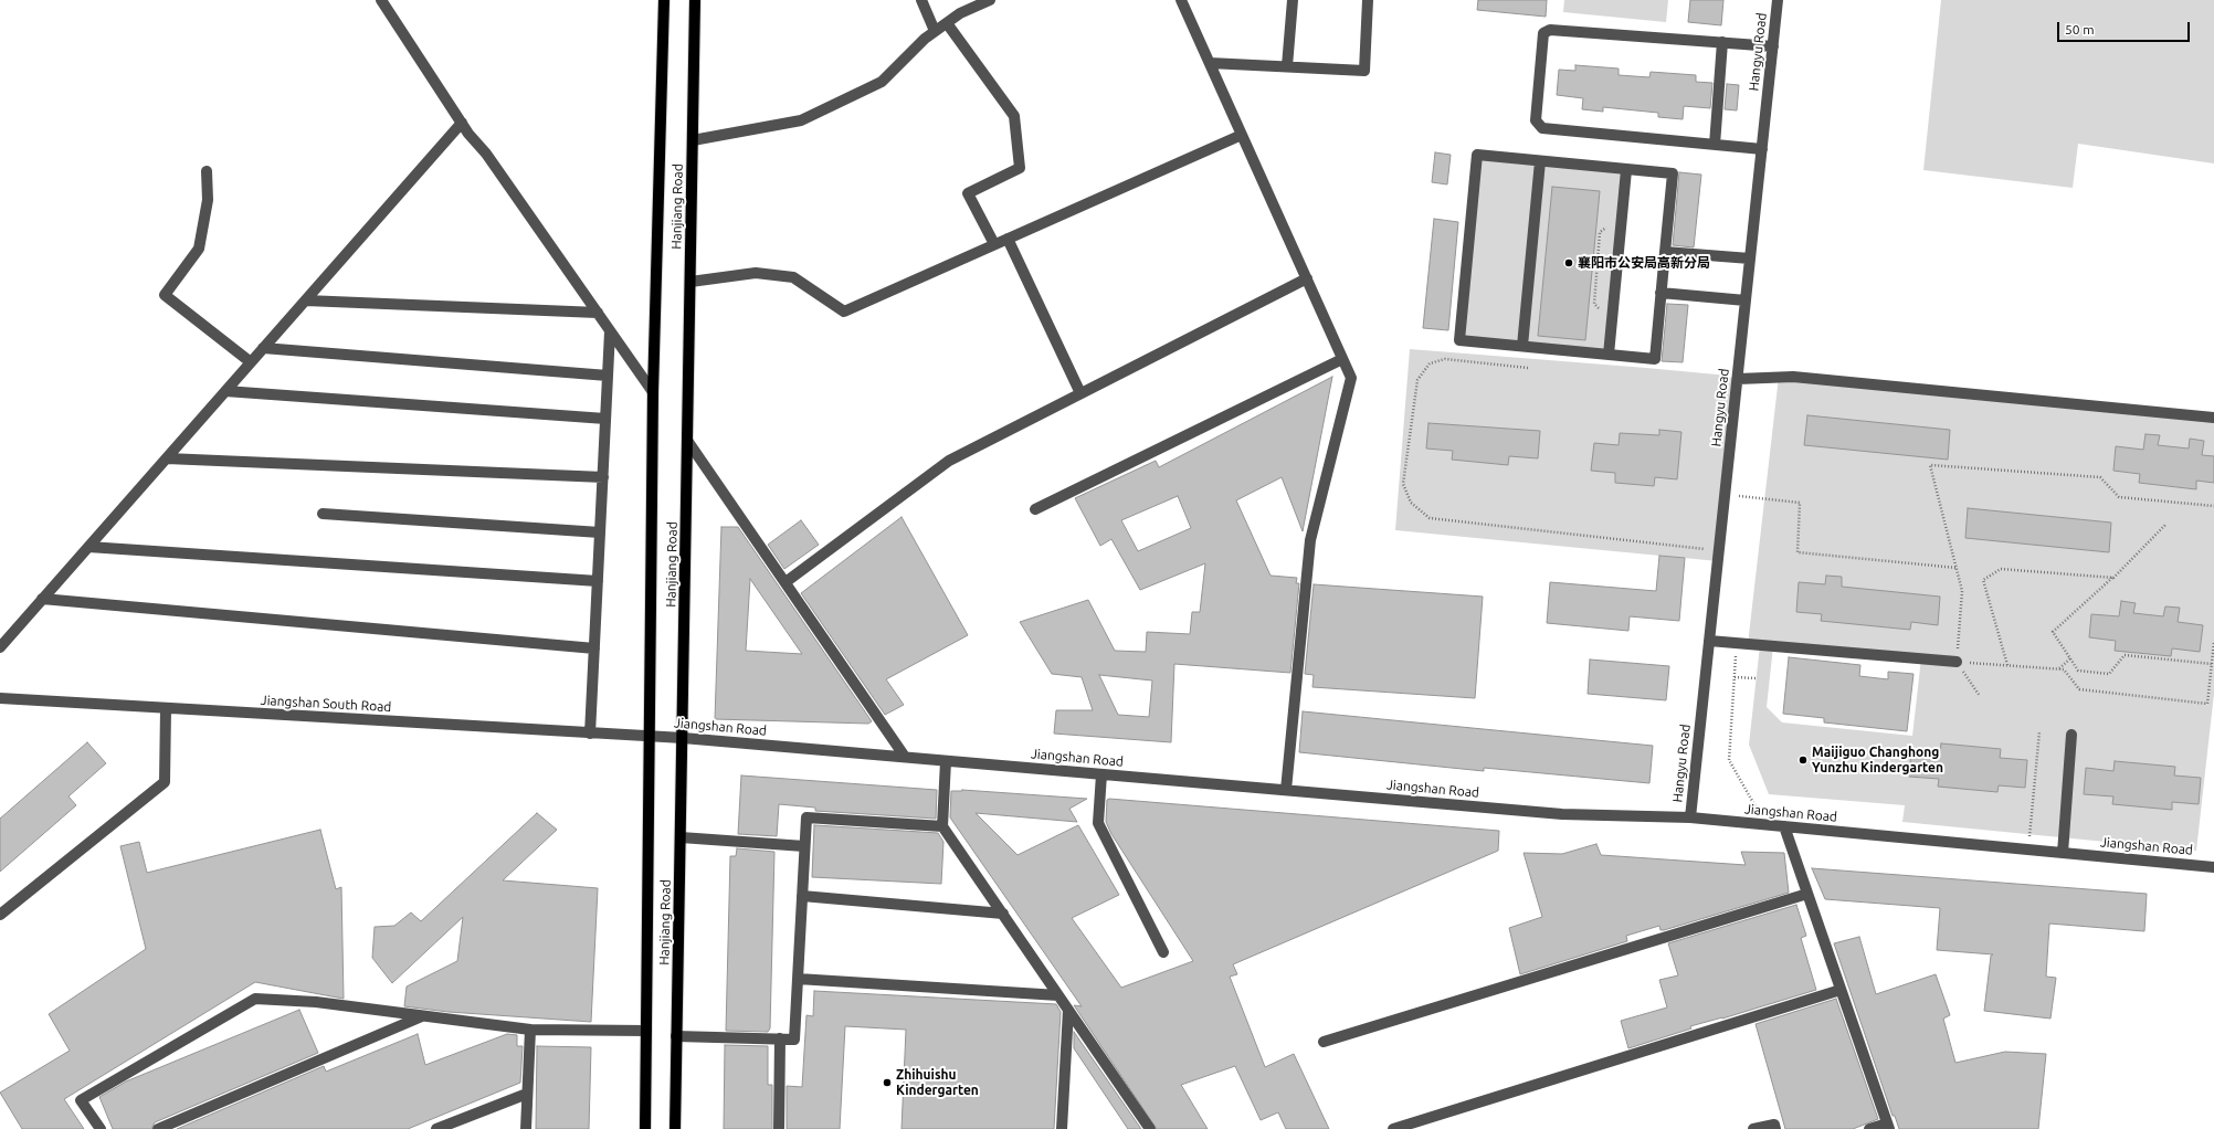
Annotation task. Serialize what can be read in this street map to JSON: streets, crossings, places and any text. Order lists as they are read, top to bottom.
{
  "streets": {
    "main road": ["Hanjiang Road"],
    "street": ["Hangyu Road", "Jiangshan South Road", "Jiangshan Road"]
  },
  "crossings": [
    ["Hangyu Road", "Jiangshan Road"],
    ["Hanjiang Road", "Jiangshan South Road"],
    ["Hanjiang Road", "Jiangshan Road"],
    ["Jiangshan South Road", "Jiangshan Road"]
  ],
  "places": ["襄阳市公安局高新分局", "Maijiguo Changhong Yunzhu Kindergarten", "Zhihuishu Kindergarten"],
  "scale_bar": "50 m"
}
